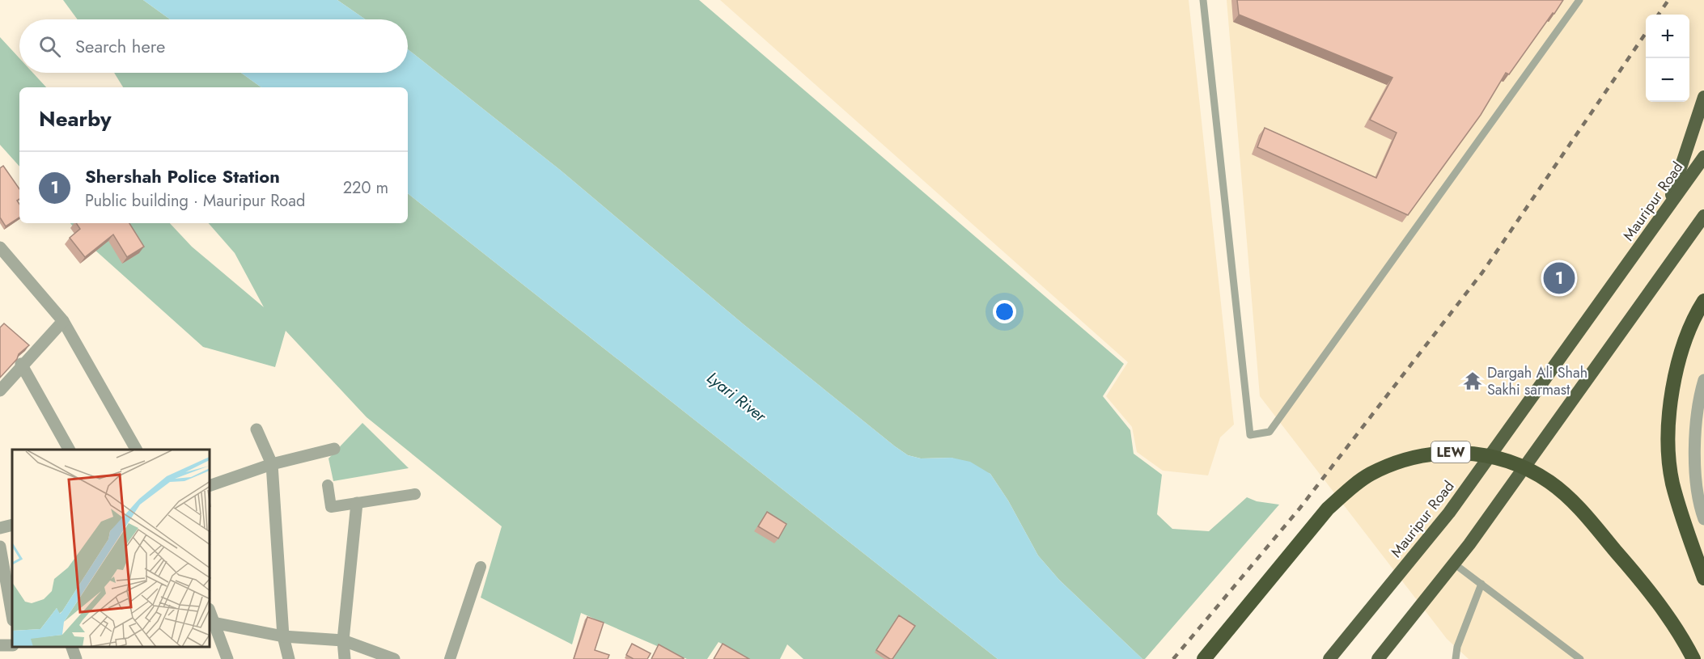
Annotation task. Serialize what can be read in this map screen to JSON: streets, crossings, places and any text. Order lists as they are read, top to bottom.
{
  "streets": {
    "highway": ["Mauripur Road", "LEW"]
  },
  "water": ["Lyari River"],
  "places": {
    "temple": ["Dargah Ali Shah Sakhi sarmast"]
  },
  "page": {
    "map_buttons": ["+", "−"],
    "search": "Search here",
    "heading": "Nearby",
    "list": [
      {
        "mark": "1",
        "name": "Shershah Police Station",
        "note": "Public building · Mauripur Road",
        "value": "220 m"
      }
    ],
    "pins": "1"
  }
}
